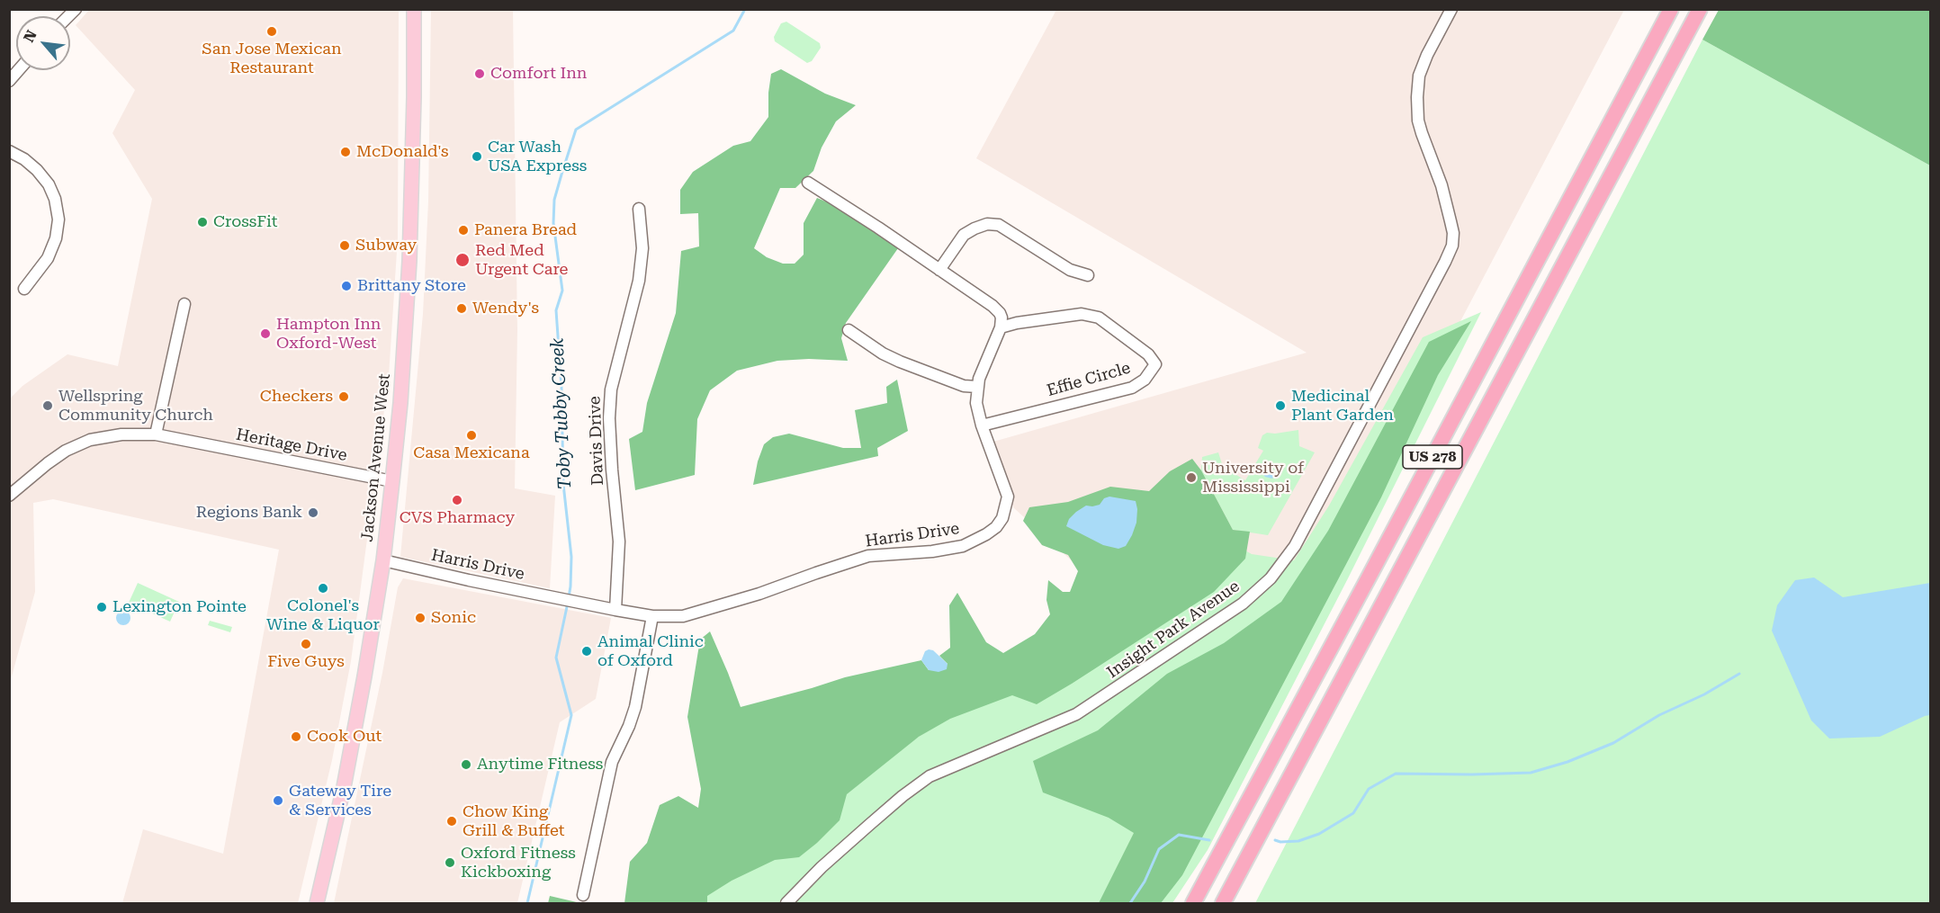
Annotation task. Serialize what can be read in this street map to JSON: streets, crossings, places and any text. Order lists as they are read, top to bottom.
{
  "streets": {
    "highway": ["US 278"],
    "main road": ["Jackson Avenue West"],
    "street": [
      "Effie Circle",
      "Davis Drive",
      "Heritage Drive",
      "Harris Drive",
      "Insight Park Avenue"
    ]
  },
  "crossings": [
    ["Effie Circle", "Harris Drive"],
    ["Davis Drive", "Harris Drive"],
    ["Heritage Drive", "Jackson Avenue West"],
    ["Jackson Avenue West", "Harris Drive"]
  ],
  "water": ["Toby Tubby Creek"],
  "places": [
    "San Jose Mexican Restaurant",
    "Comfort Inn",
    "McDonald's",
    "Car Wash USA Express",
    "CrossFit",
    "Panera Bread",
    "Subway",
    "Red Med Urgent Care",
    "Brittany Store",
    "Wendy's",
    "Hampton Inn Oxford-West",
    "Checkers",
    "Wellspring Community Church",
    "Medicinal Plant Garden",
    "Casa Mexicana",
    "University of Mississippi",
    "CVS Pharmacy",
    "Regions Bank",
    "Colonel's Wine & Liquor",
    "Lexington Pointe",
    "Sonic",
    "Five Guys",
    "Animal Clinic of Oxford",
    "Cook Out",
    "Anytime Fitness",
    "Gateway Tire & Services",
    "Chow King Grill & Buffet",
    "Oxford Fitness Kickboxing"
  ],
  "north": "top left"
}
